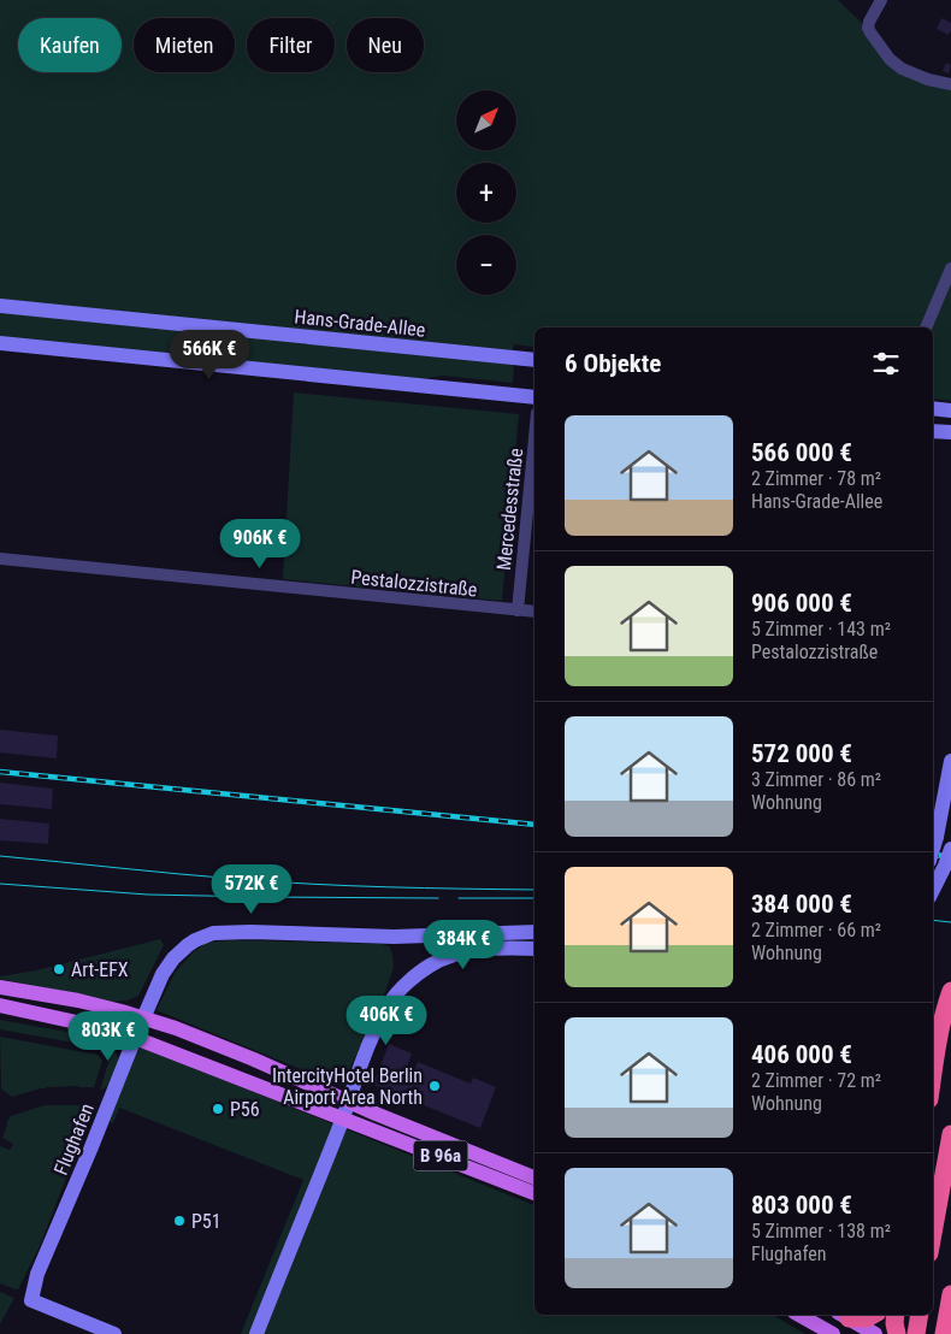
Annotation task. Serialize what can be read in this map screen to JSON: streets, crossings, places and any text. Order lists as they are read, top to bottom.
{
  "streets": {
    "main road": ["B 96a"],
    "street": [
      "Hans-Grade-Allee",
      "Mercedesstraße",
      "Pestalozzistraße",
      "Flughafen"
    ]
  },
  "crossings": [
    ["Mercedesstraße", "Pestalozzistraße"],
    ["Flughafen", "B 96a"]
  ],
  "places": [
    "Art-EFX",
    "IntercityHotel Berlin Airport Area North",
    "P56",
    "P51"
  ],
  "north": "top right",
  "page": {
    "chip": [
      "Kaufen",
      "Mieten",
      "Filter",
      "Neu"
    ],
    "map_buttons": ["+", "−"],
    "heading": "6 Objekte",
    "price": [
      "566K €",
      "906K €",
      "572K €",
      "384K €",
      "406K €",
      "803K €"
    ],
    "list": [
      {
        "name": "566 000 €",
        "note": "2 Zimmer · 78 m² · Hans-Grade-Allee"
      },
      {
        "name": "906 000 €",
        "note": "5 Zimmer · 143 m² · Pestalozzistraße"
      },
      {
        "name": "572 000 €",
        "note": "3 Zimmer · 86 m² · Wohnung"
      },
      {
        "name": "384 000 €",
        "note": "2 Zimmer · 66 m² · Wohnung"
      },
      {
        "name": "406 000 €",
        "note": "2 Zimmer · 72 m² · Wohnung"
      },
      {
        "name": "803 000 €",
        "note": "5 Zimmer · 138 m² · Flughafen"
      }
    ]
  }
}
